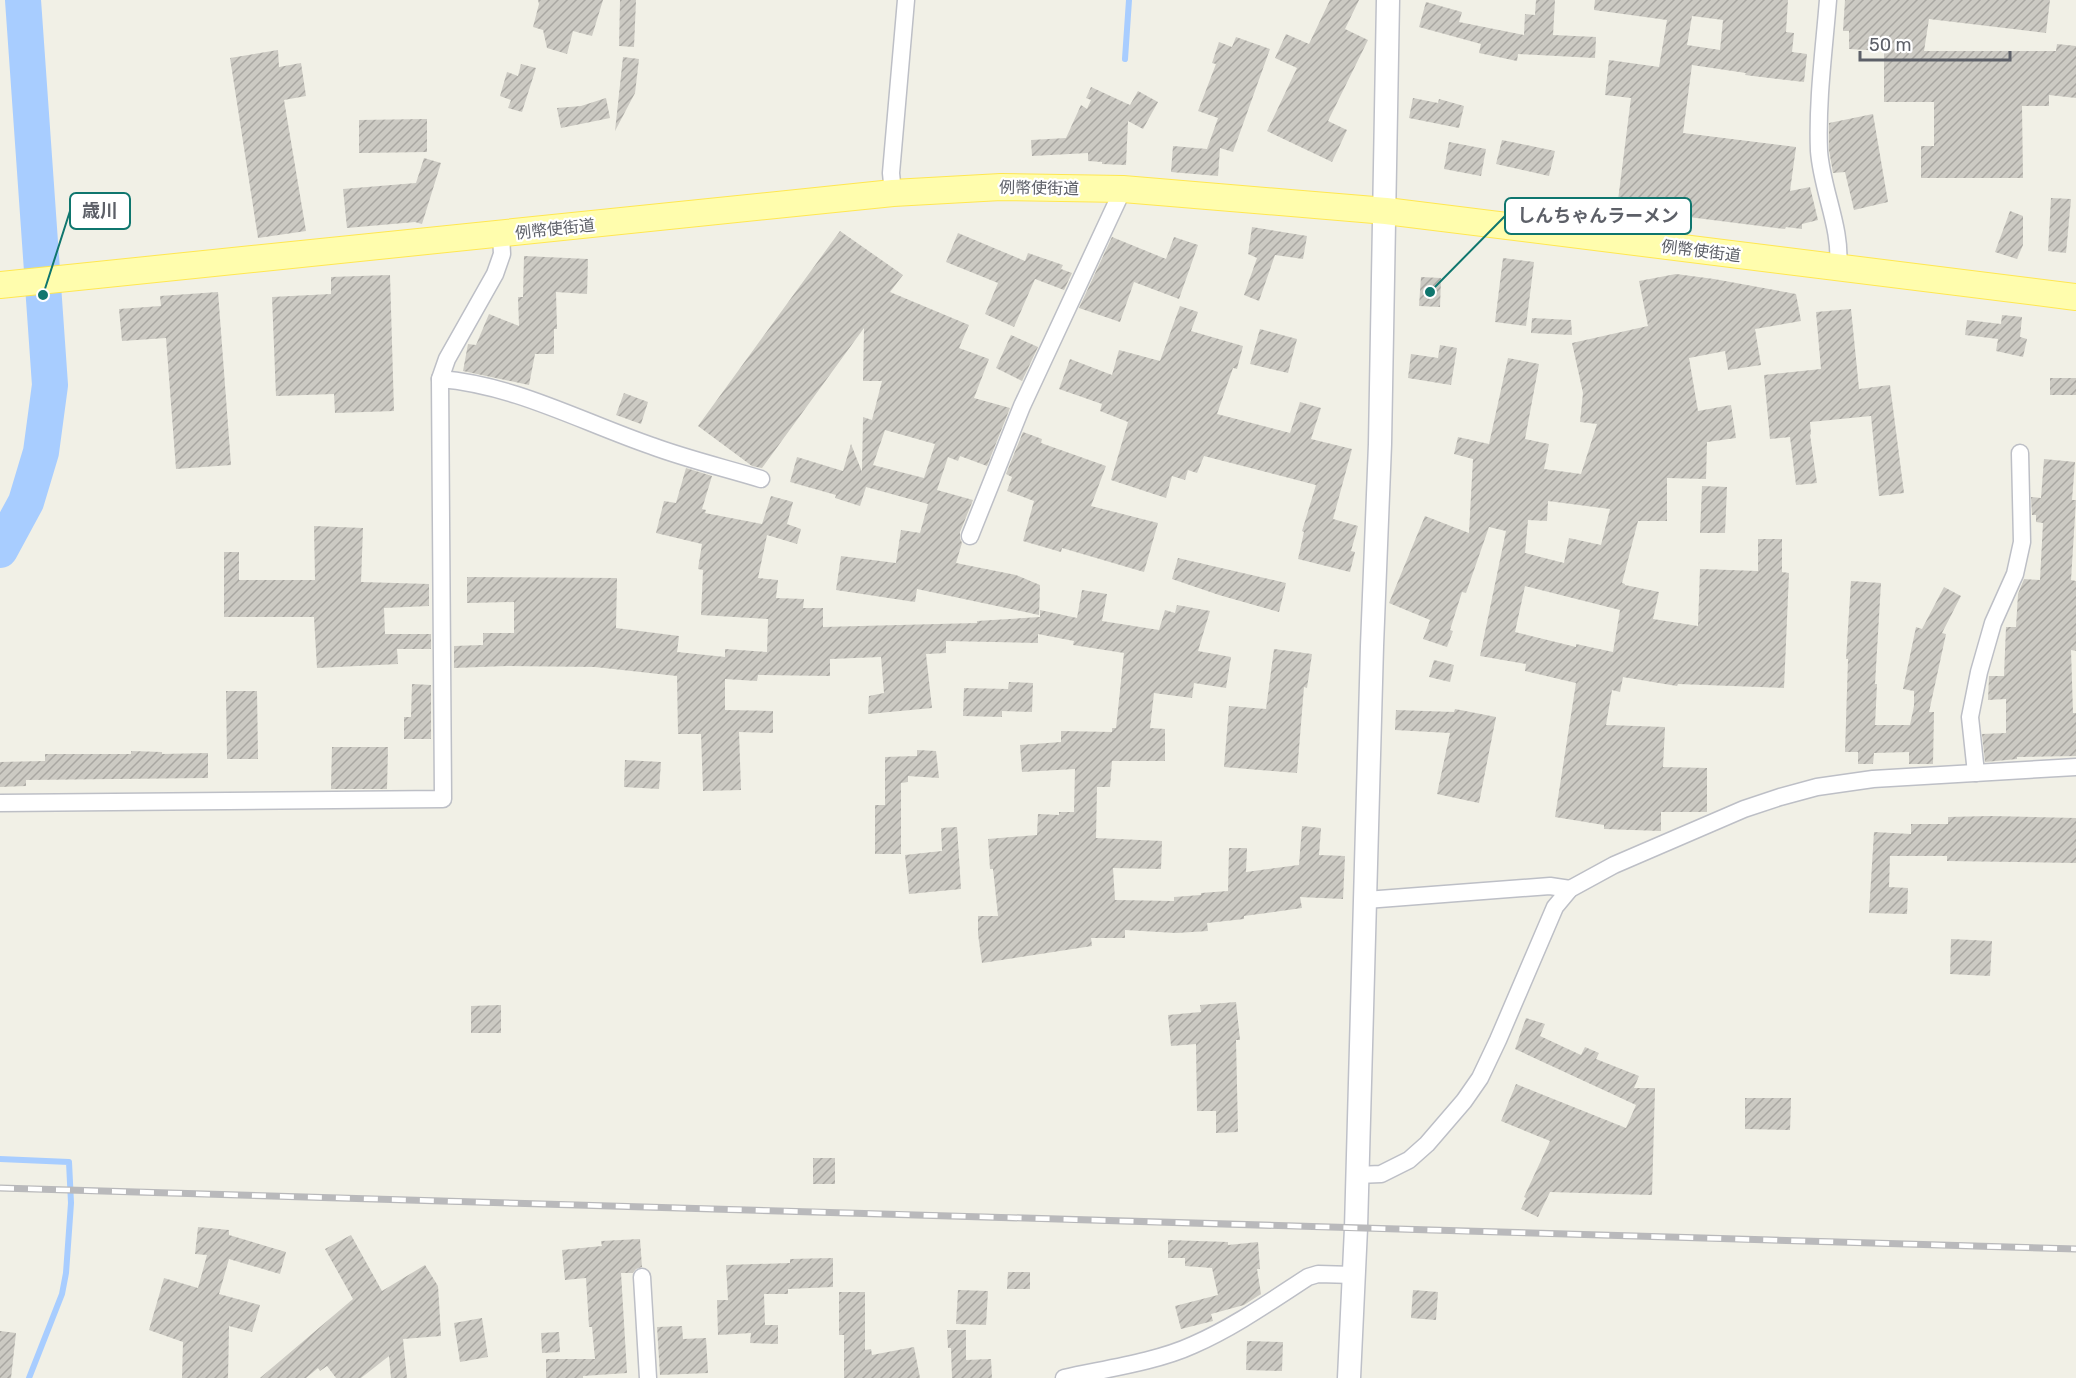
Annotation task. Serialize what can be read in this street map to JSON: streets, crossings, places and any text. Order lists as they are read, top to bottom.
{
  "streets": {
    "main road": ["例幣使街道"]
  },
  "places": ["しんちゃんラーメン", "歳川"],
  "scale_bar": "50 m"
}
